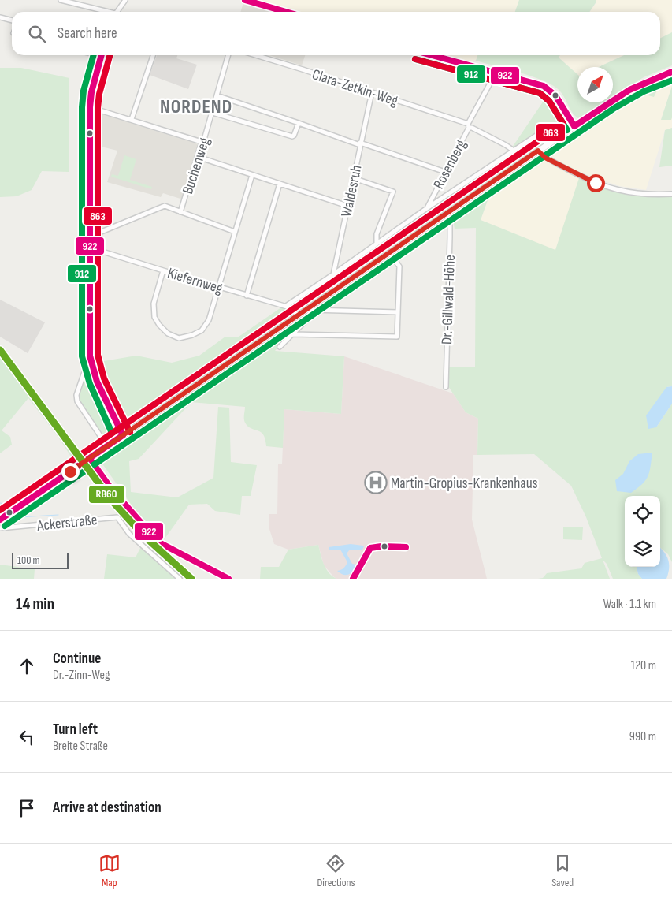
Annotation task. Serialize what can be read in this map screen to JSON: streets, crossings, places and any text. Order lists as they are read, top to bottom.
{
  "streets": {
    "street": [
      "Clara-Zetkin-Weg",
      "Rosenberg",
      "Buchenweg",
      "Waldesruh",
      "Kiefernweg",
      "Dr.-Gillwald-Höhe",
      "Ackerstraße"
    ]
  },
  "crossings": [
    ["Clara-Zetkin-Weg", "Rosenberg"],
    ["Clara-Zetkin-Weg", "Waldesruh"],
    ["Rosenberg", "Waldesruh"],
    ["Rosenberg", "Kiefernweg"]
  ],
  "districts": ["NORDEND"],
  "places": {
    "hospital": ["Martin-Gropius-Krankenhaus"]
  },
  "lines": [
    "transit line 922",
    "transit line 912",
    "transit line 863",
    "transit line RB60"
  ],
  "scale_bar": "100 m",
  "north": "top right",
  "page": {
    "search": "Search here",
    "scale": "100 m",
    "heading": ["14 min", "Walk · 1.1 km"],
    "list": [
      ["Continue", "Dr.-Zinn-Weg", "120 m"],
      ["Turn left", "Breite Straße", "990 m"],
      "Arrive at destination"
    ],
    "nav": ["Map", "Directions", "Saved"]
  }
}
